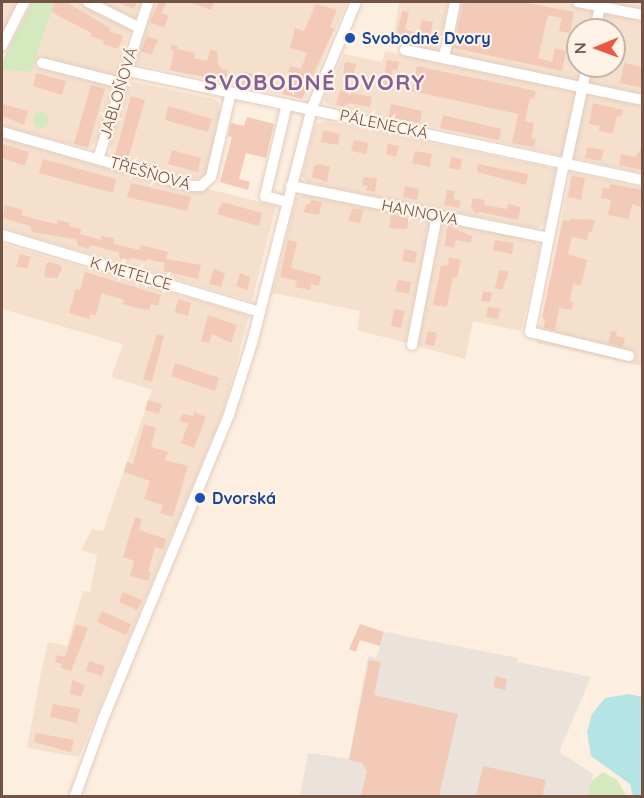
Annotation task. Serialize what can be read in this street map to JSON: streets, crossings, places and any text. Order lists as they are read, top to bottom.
{
  "streets": {
    "street": [
      "JABLOŇOVÁ",
      "PÁLENECKÁ",
      "TŘEŠŇOVÁ",
      "HANNOVA",
      "K METELCE"
    ]
  },
  "crossings": [
    ["JABLOŇOVÁ", "PÁLENECKÁ"],
    ["JABLOŇOVÁ", "TŘEŠŇOVÁ"],
    ["PÁLENECKÁ", "TŘEŠŇOVÁ"]
  ],
  "districts": ["SVOBODNÉ DVORY"],
  "places": ["Svobodné Dvory", "Dvorská"],
  "north": "left"
}
